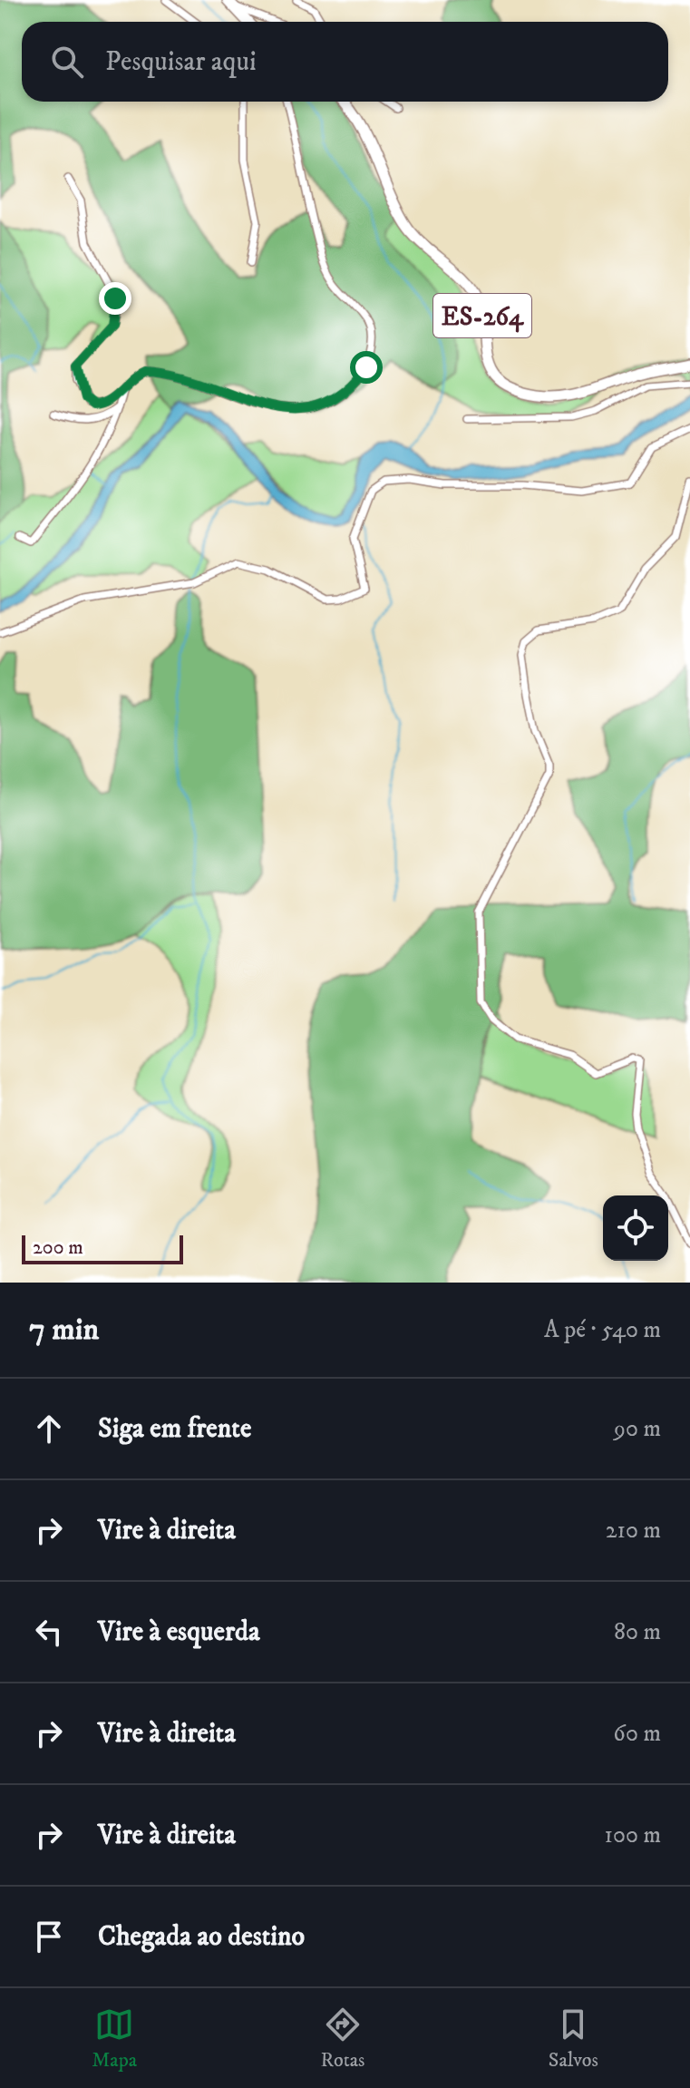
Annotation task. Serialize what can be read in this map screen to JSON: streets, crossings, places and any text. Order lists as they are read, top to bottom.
{
  "streets": {
    "main road": ["ES-264"]
  },
  "scale_bar": "200 m",
  "page": {
    "search": "Pesquisar aqui",
    "scale": "200 m",
    "heading": ["7 min", "A pé · 540 m"],
    "list": [
      ["Siga em frente", "90 m"],
      ["Vire à direita", "210 m"],
      ["Vire à esquerda", "80 m"],
      ["Vire à direita", "60 m"],
      ["Vire à direita", "100 m"],
      "Chegada ao destino"
    ],
    "nav": ["Mapa", "Rotas", "Salvos"]
  }
}
